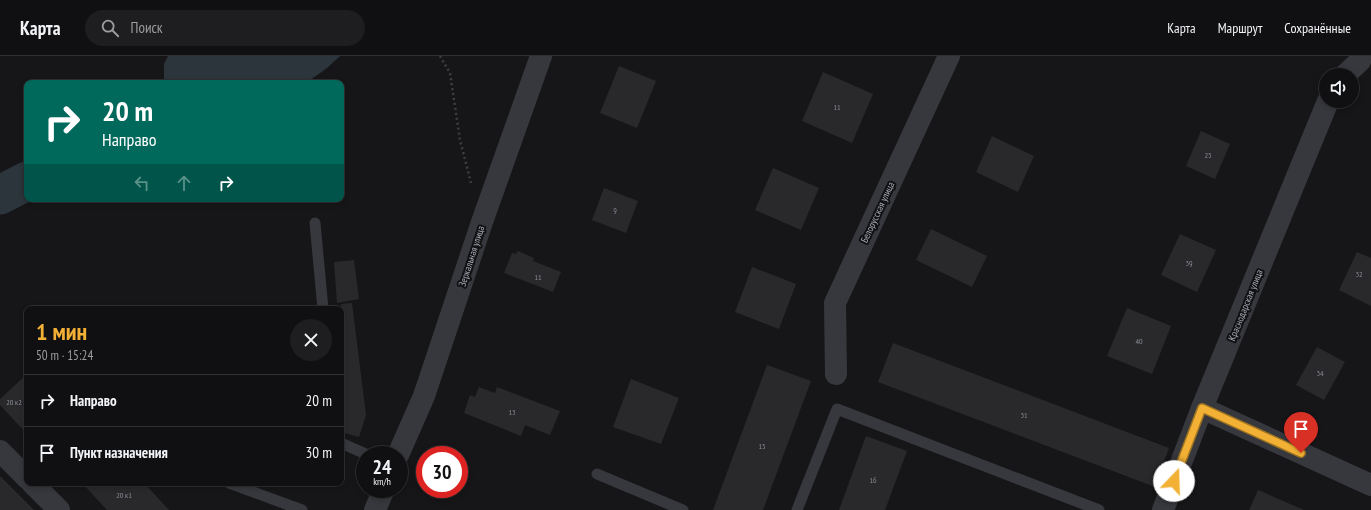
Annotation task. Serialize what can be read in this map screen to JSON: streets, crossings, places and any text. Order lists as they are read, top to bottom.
{
  "streets": {
    "street": ["Белорусская улица", "Зеркальная улица", "Краснодарская улица"]
  },
  "house_numbers": [
    "11",
    "25",
    "9",
    "39",
    "32",
    "11",
    "40",
    "34",
    "20 к2",
    "13",
    "31",
    "15",
    "16",
    "20 к1"
  ],
  "page": {
    "header": "Карта",
    "search": "Поиск",
    "nav": ["Карта", "Маршрут", "Сохранённые"],
    "turn": ["20 m", "Направо"],
    "heading": ["1 мин", "50 m · 15:24"],
    "list": [
      {
        "name": "Направо",
        "value": "20 m"
      },
      {
        "name": "Пункт назначения",
        "value": "30 m"
      }
    ],
    "speed": "24 km/h",
    "limit": "30"
  }
}
